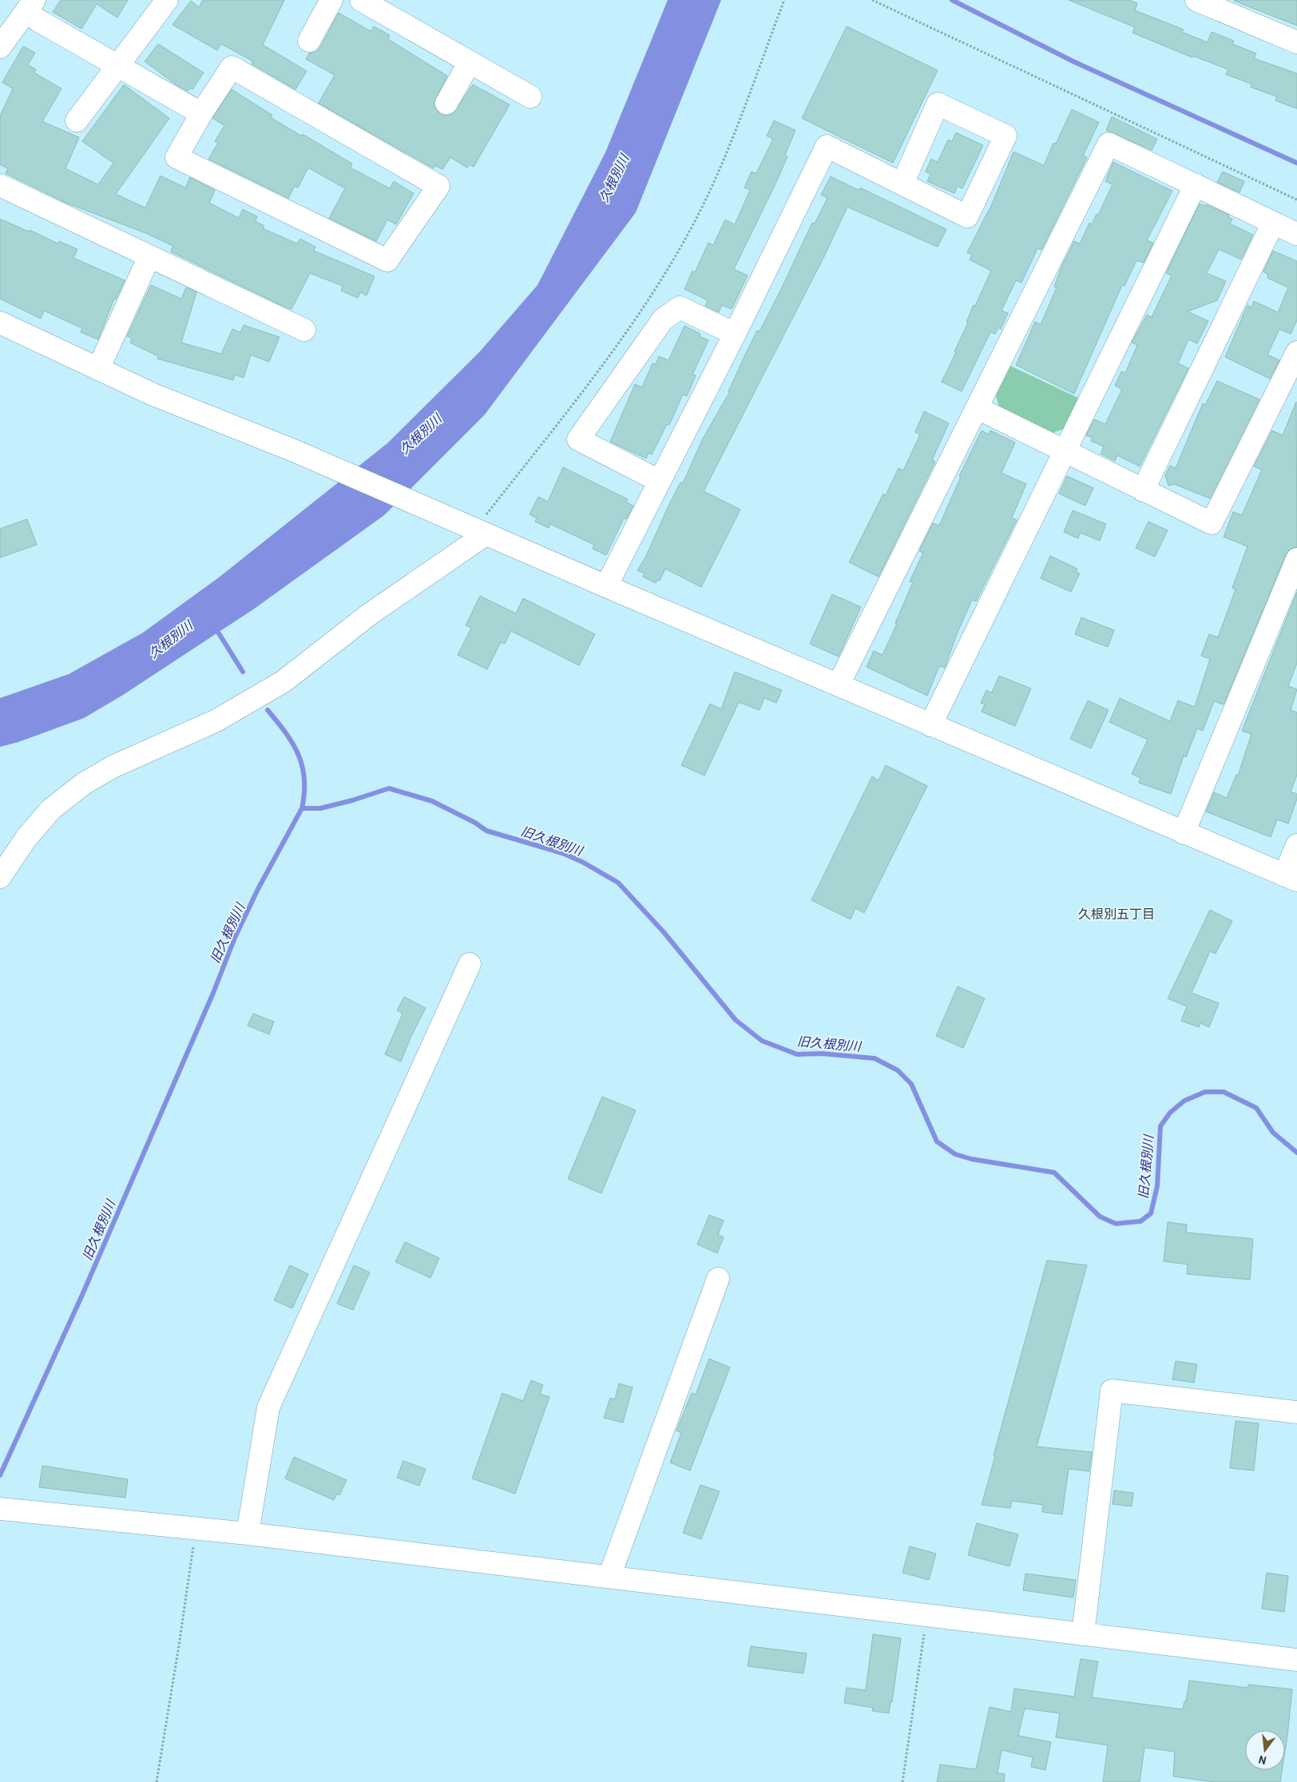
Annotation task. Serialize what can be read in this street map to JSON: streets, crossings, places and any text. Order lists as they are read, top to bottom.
{
  "districts": ["久根別五丁目"],
  "water": ["久根別川", "旧久根別川"],
  "north": "bottom"
}
